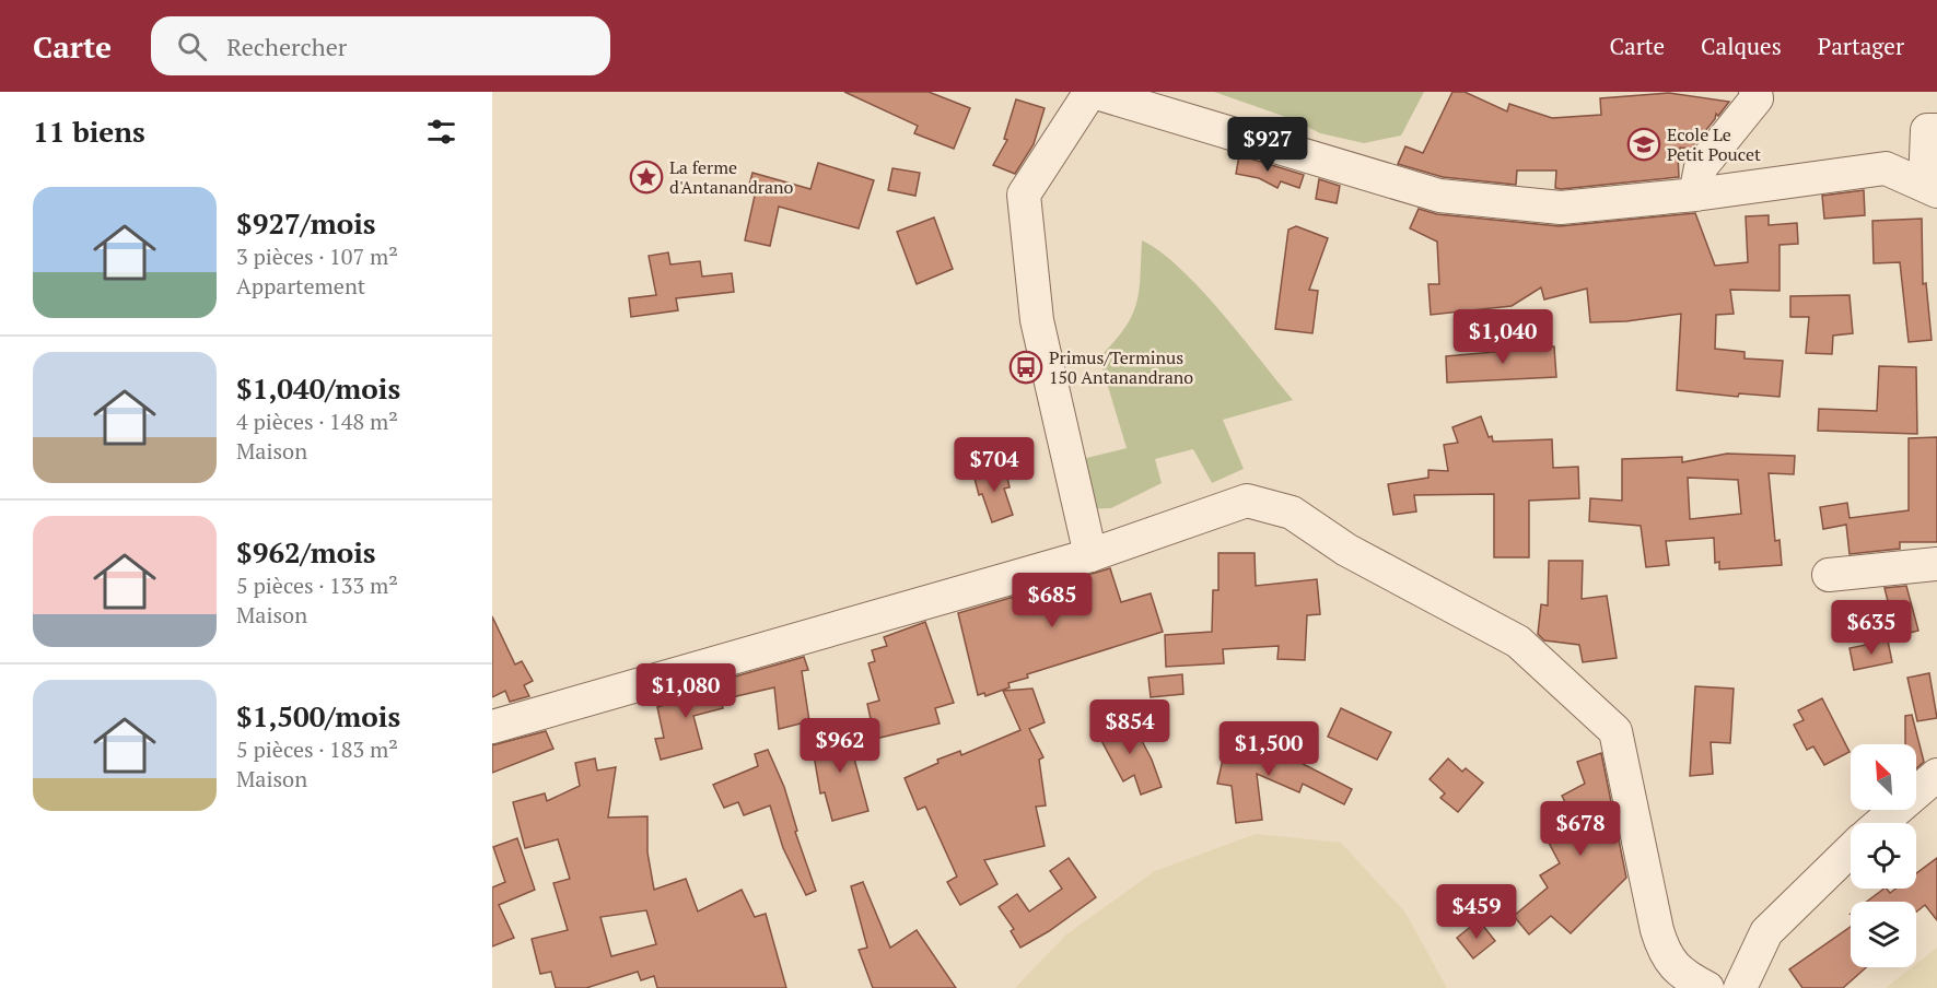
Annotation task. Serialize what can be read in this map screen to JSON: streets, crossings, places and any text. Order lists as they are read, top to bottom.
{
  "places": {
    "school or university": ["Ecole Le Petit Poucet"],
    "place": ["La ferme d'Antanandrano"],
    "bus stop": ["Primus/Terminus 150 Antanandrano"]
  },
  "north": "top left",
  "page": {
    "header": "Carte",
    "search": "Rechercher",
    "nav": ["Carte", "Calques", "Partager"],
    "heading": "11 biens",
    "price": [
      "$927",
      "$1,040",
      "$704",
      "$685",
      "$635",
      "$1,080",
      "$854",
      "$962",
      "$1,500",
      "$678",
      "$459"
    ],
    "list": [
      {
        "name": "$927/mois",
        "note": "3 pièces · 107 m² · Appartement"
      },
      {
        "name": "$1,040/mois",
        "note": "4 pièces · 148 m² · Maison"
      },
      {
        "name": "$962/mois",
        "note": "5 pièces · 133 m² · Maison"
      },
      {
        "name": "$1,500/mois",
        "note": "5 pièces · 183 m² · Maison"
      }
    ]
  }
}
